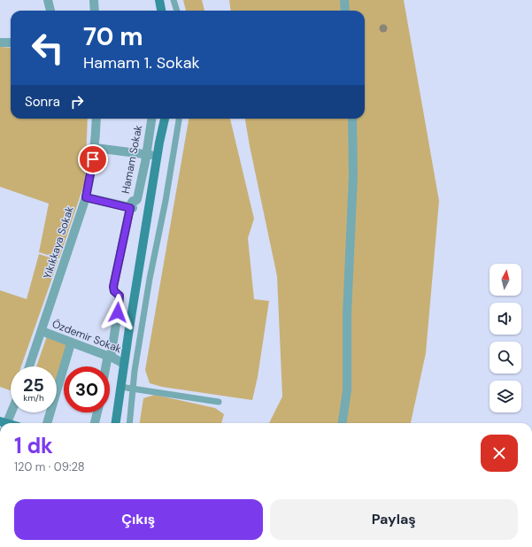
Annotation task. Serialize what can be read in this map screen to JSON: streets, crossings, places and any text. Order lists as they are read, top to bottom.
{
  "streets": {
    "street": ["Hamam Sokak", "Yıkıkkaya Sokak", "Özdemir Sokak"]
  },
  "crossings": [
    ["Hamam Sokak", "Özdemir Sokak"],
    ["Yıkıkkaya Sokak", "Özdemir Sokak"]
  ],
  "north": "top",
  "page": {
    "turn": ["70 m", "Hamam 1. Sokak"],
    "then": "Sonra",
    "speed": "25 km/h",
    "limit": "30",
    "heading": ["1 dk", "120 m · 09:28"],
    "buttons": ["Çıkış", "Paylaş"]
  }
}
